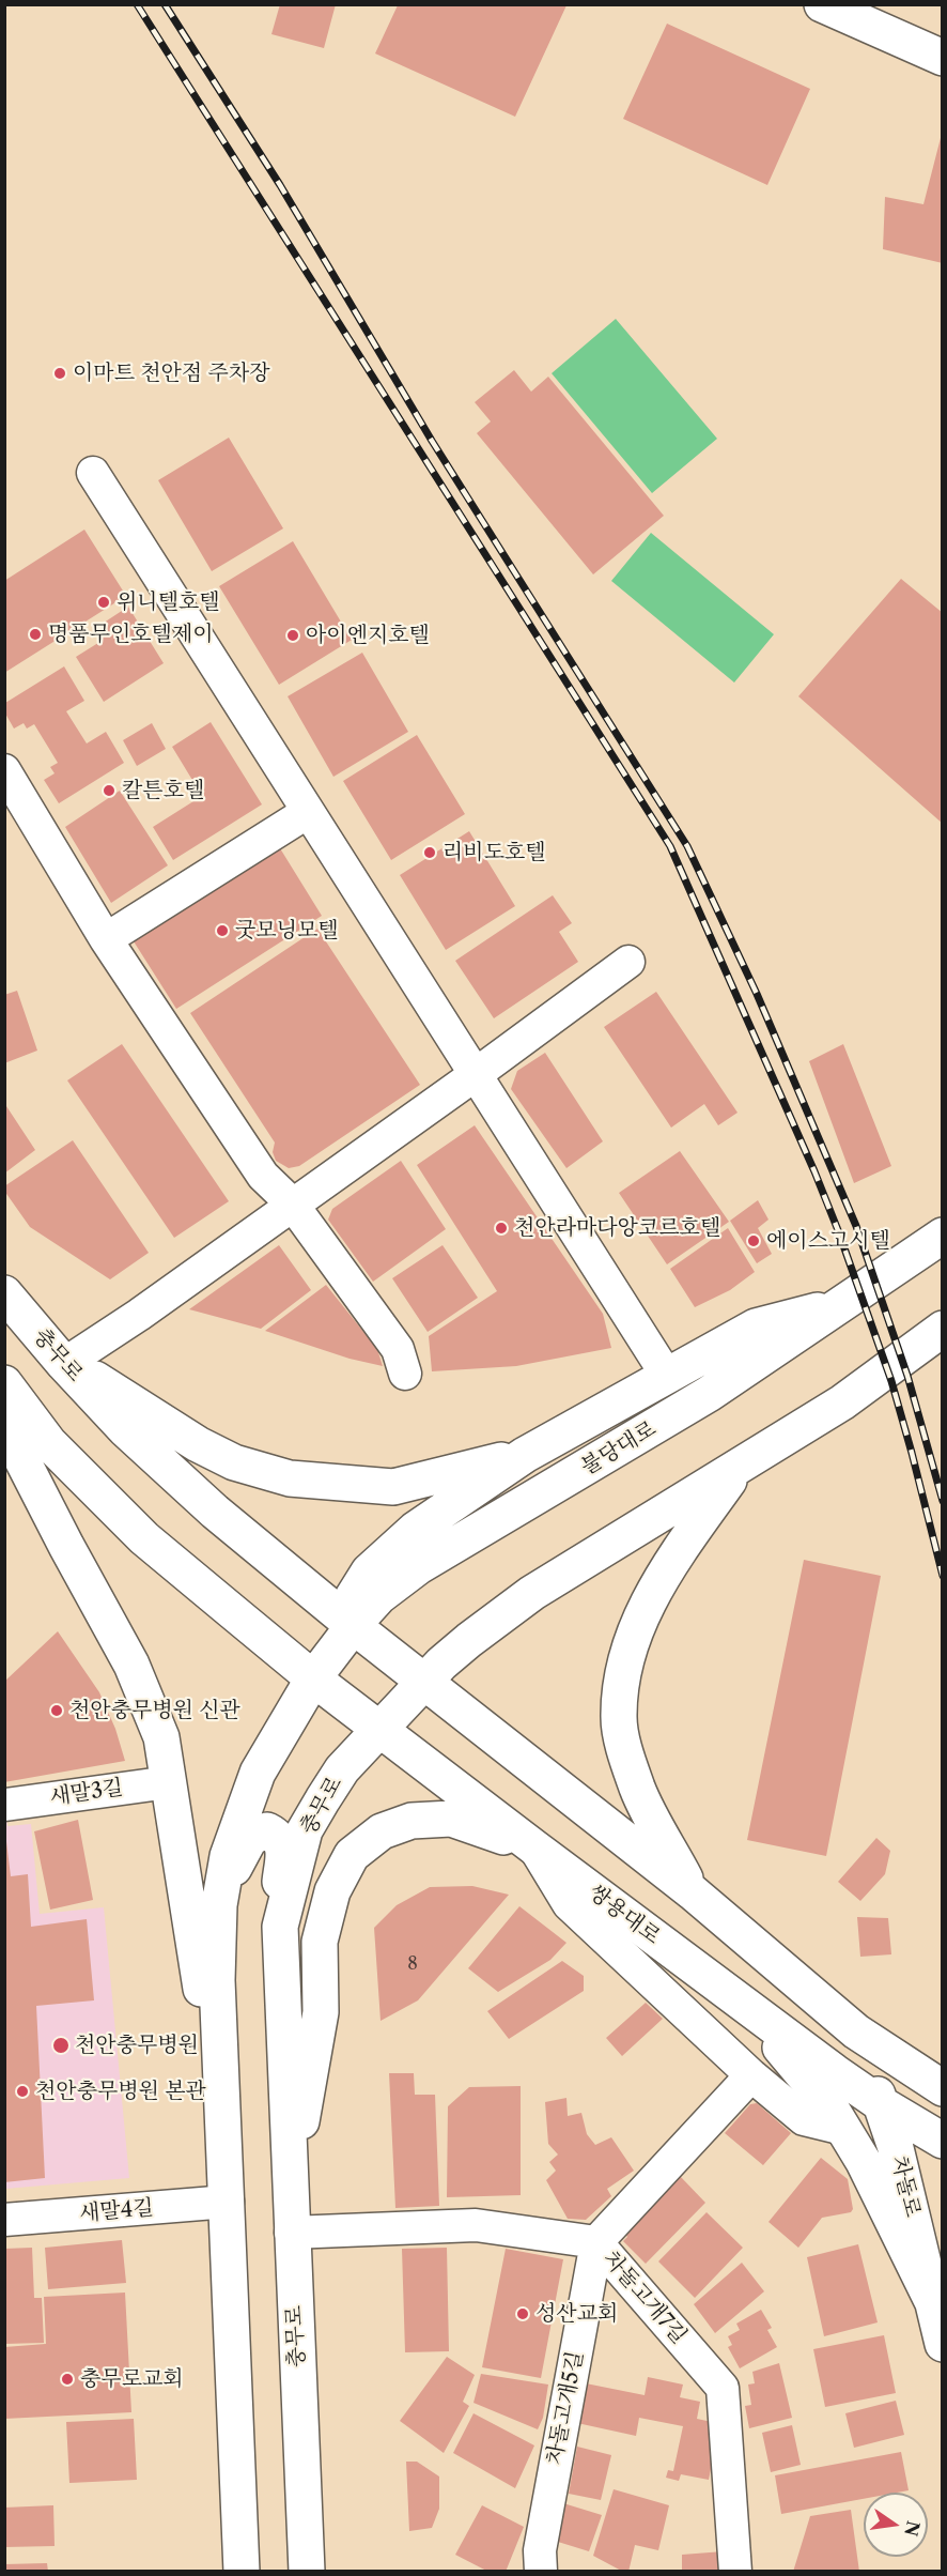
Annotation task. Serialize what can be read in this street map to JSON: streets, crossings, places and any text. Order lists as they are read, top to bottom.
{
  "streets": {
    "main road": [
      "충무로",
      "불당대로",
      "쌍용대로",
      "차돌로"
    ],
    "street": [
      "새말3길",
      "새말4길",
      "차돌고개7길",
      "차돌고개5길"
    ]
  },
  "crossings": [
    ["충무로", "불당대로"],
    ["충무로", "쌍용대로"],
    ["충무로", "차돌고개7길"],
    ["불당대로", "쌍용대로"],
    ["쌍용대로", "차돌로"],
    ["차돌고개7길", "차돌고개5길"]
  ],
  "places": [
    "이마트 천안점 주차장",
    "위니텔호텔",
    "명품무인호텔제이",
    "아이엔지호텔",
    "칼튼호텔",
    "리비도호텔",
    "굿모닝모텔",
    "천안라마다앙코르호텔",
    "에이스고시텔",
    "천안충무병원 신관",
    "천안충무병원",
    "천안충무병원 본관",
    "성산교회",
    "충무로교회"
  ],
  "house_numbers": ["8"],
  "north": "right"
}
